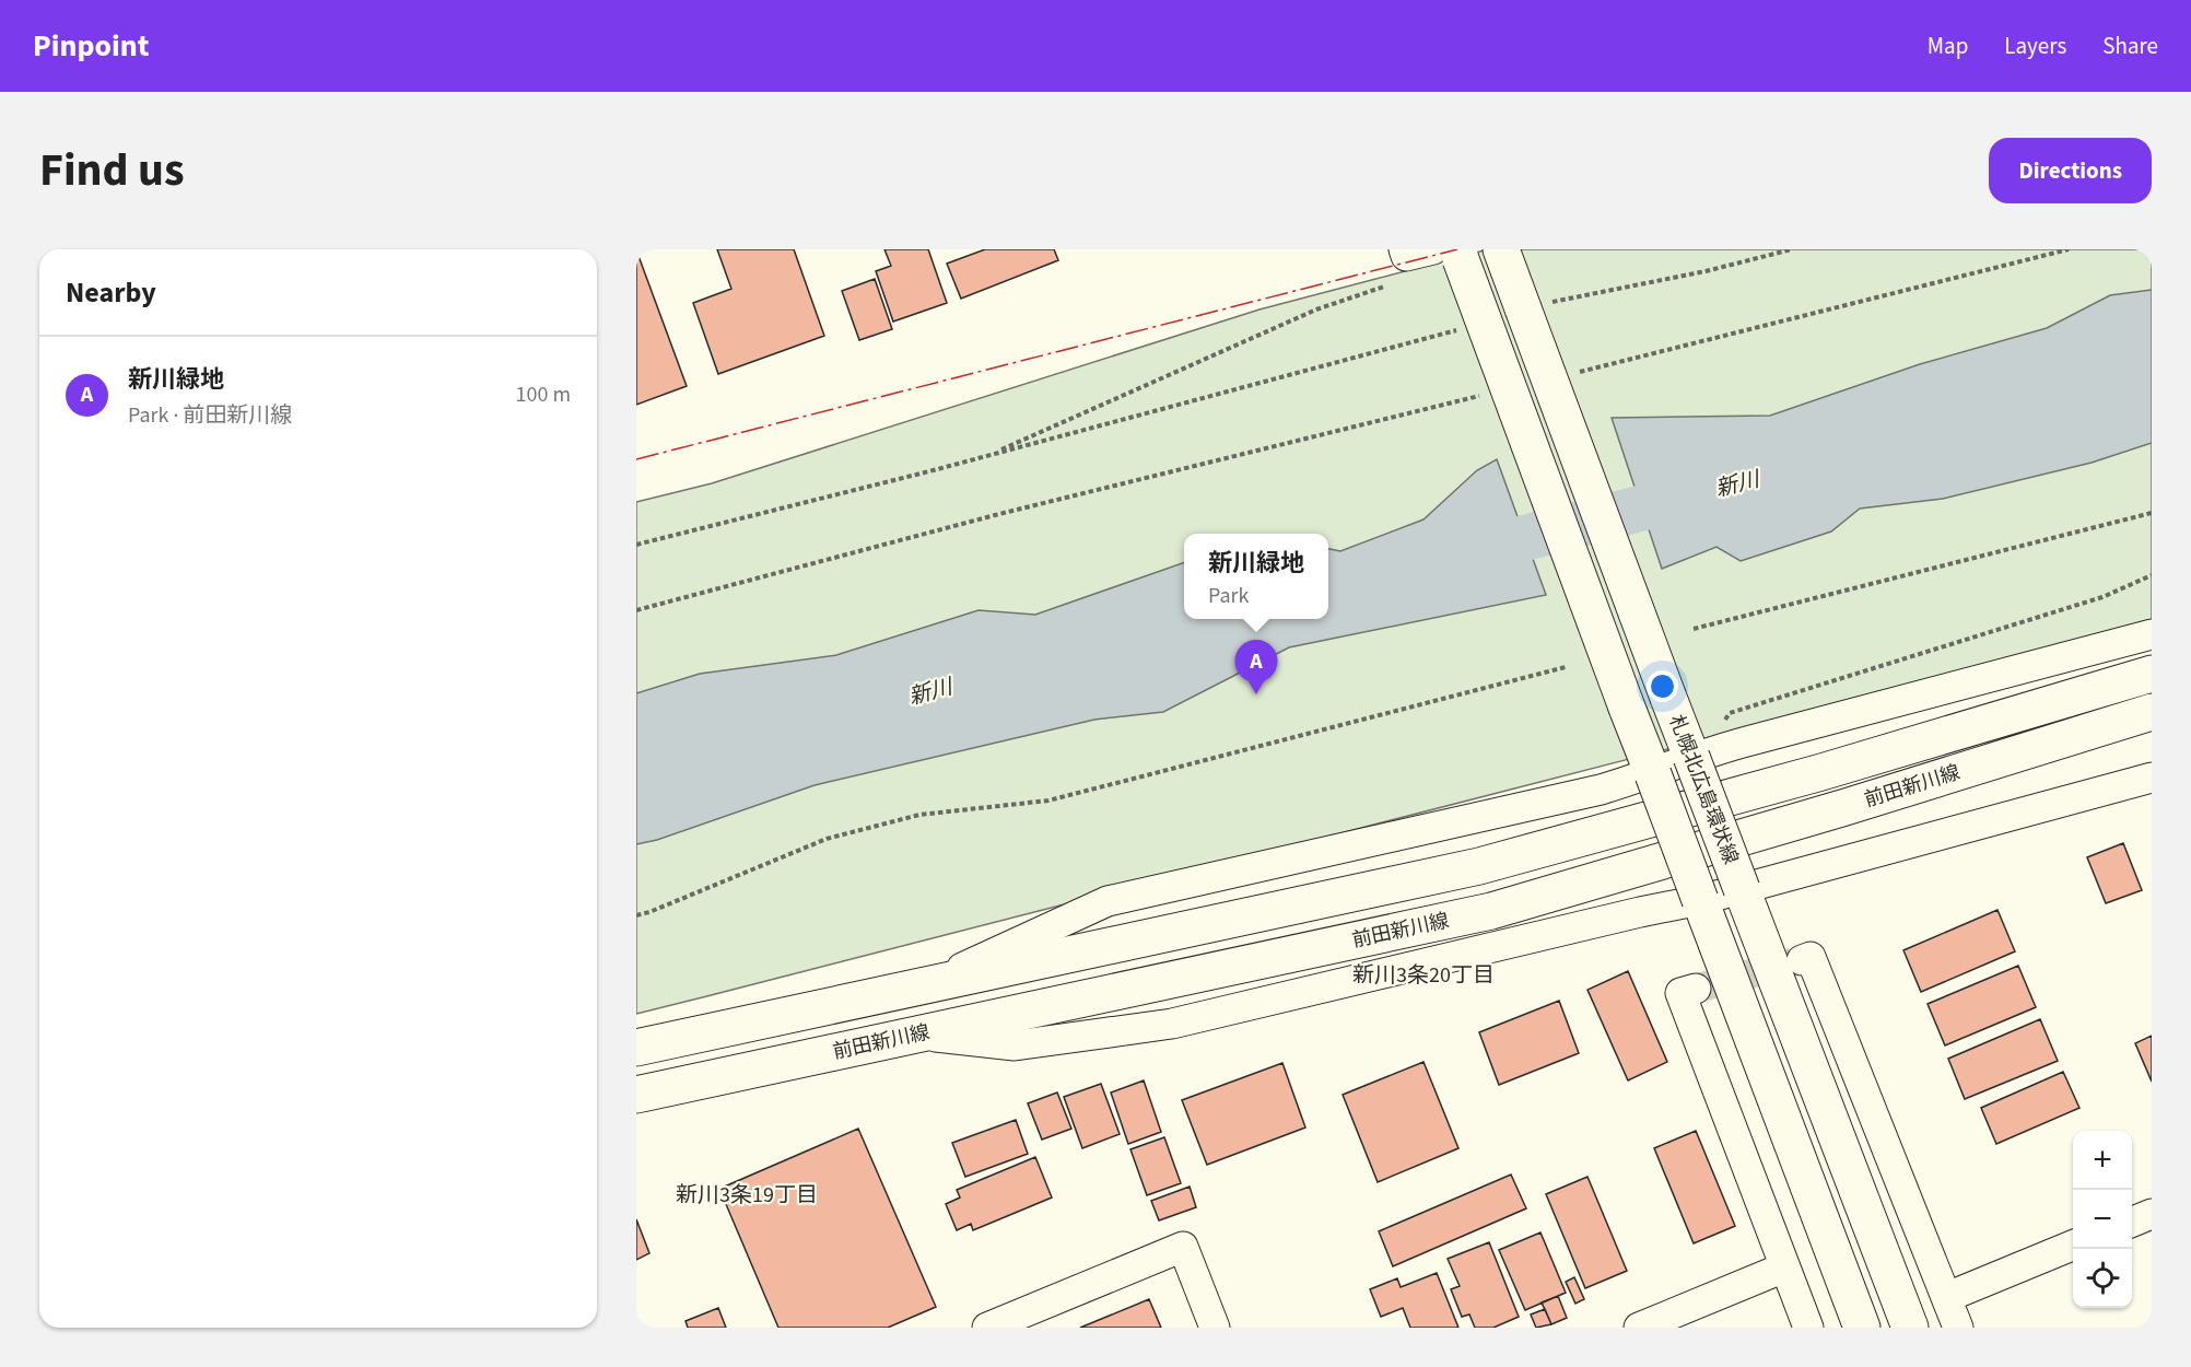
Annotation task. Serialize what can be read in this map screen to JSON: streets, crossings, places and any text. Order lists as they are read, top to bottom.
{
  "streets": {
    "main road": ["前田新川線", "札幌北広島環状線"]
  },
  "districts": ["新川3条20丁目", "新川3条19丁目"],
  "water": ["新川"],
  "page": {
    "header": "Pinpoint",
    "nav": ["Map", "Layers", "Share"],
    "title": "Find us",
    "buttons": "Directions",
    "heading": "Nearby",
    "list": [
      {
        "mark": "A",
        "name": "新川緑地",
        "note": "Park · 前田新川線",
        "value": "100 m"
      }
    ],
    "popup": ["新川緑地", "Park"],
    "pins": "A",
    "map_buttons": ["+", "−"]
  }
}
